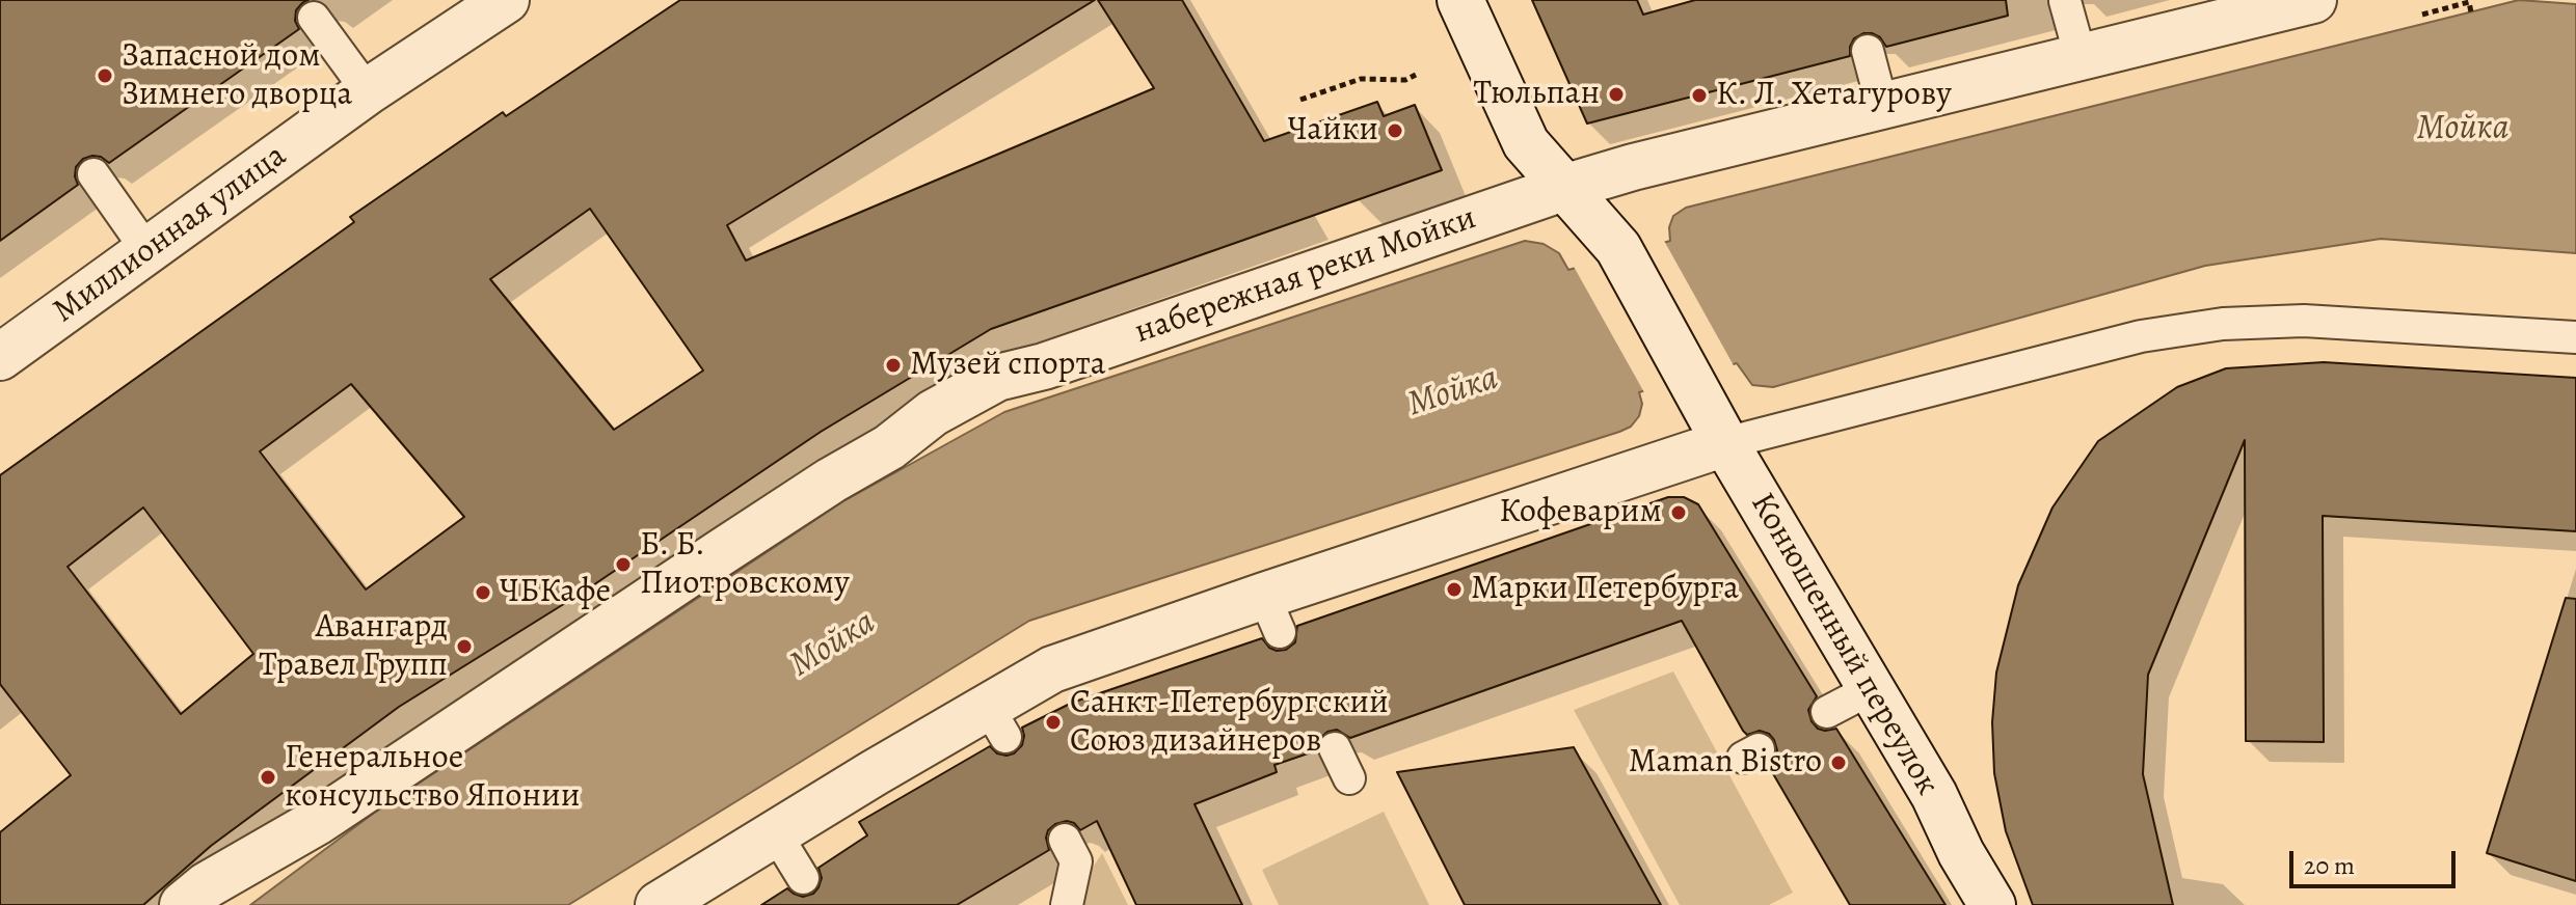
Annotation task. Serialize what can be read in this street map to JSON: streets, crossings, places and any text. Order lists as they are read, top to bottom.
{
  "streets": {
    "street": ["Миллионная улица", "набережная реки Мойки", "Конюшенный переулок"]
  },
  "crossings": [
    ["набережная реки Мойки", "Конюшенный переулок"]
  ],
  "water": ["Мойка"],
  "places": [
    "Запасной дом Зимнего дворца",
    "Тюльпан",
    "К. Л. Хетагурову",
    "Чайки",
    "Музей спорта",
    "Кофеварим",
    "Б. Б. Пиотровскому",
    "Марки Петербурга",
    "ЧБКафе",
    "Авангард Травел Групп",
    "Санкт-Петербургский Союз дизайнеров",
    "Maman Bistro",
    "Генеральное консульство Японии"
  ],
  "scale_bar": "20 m"
}
